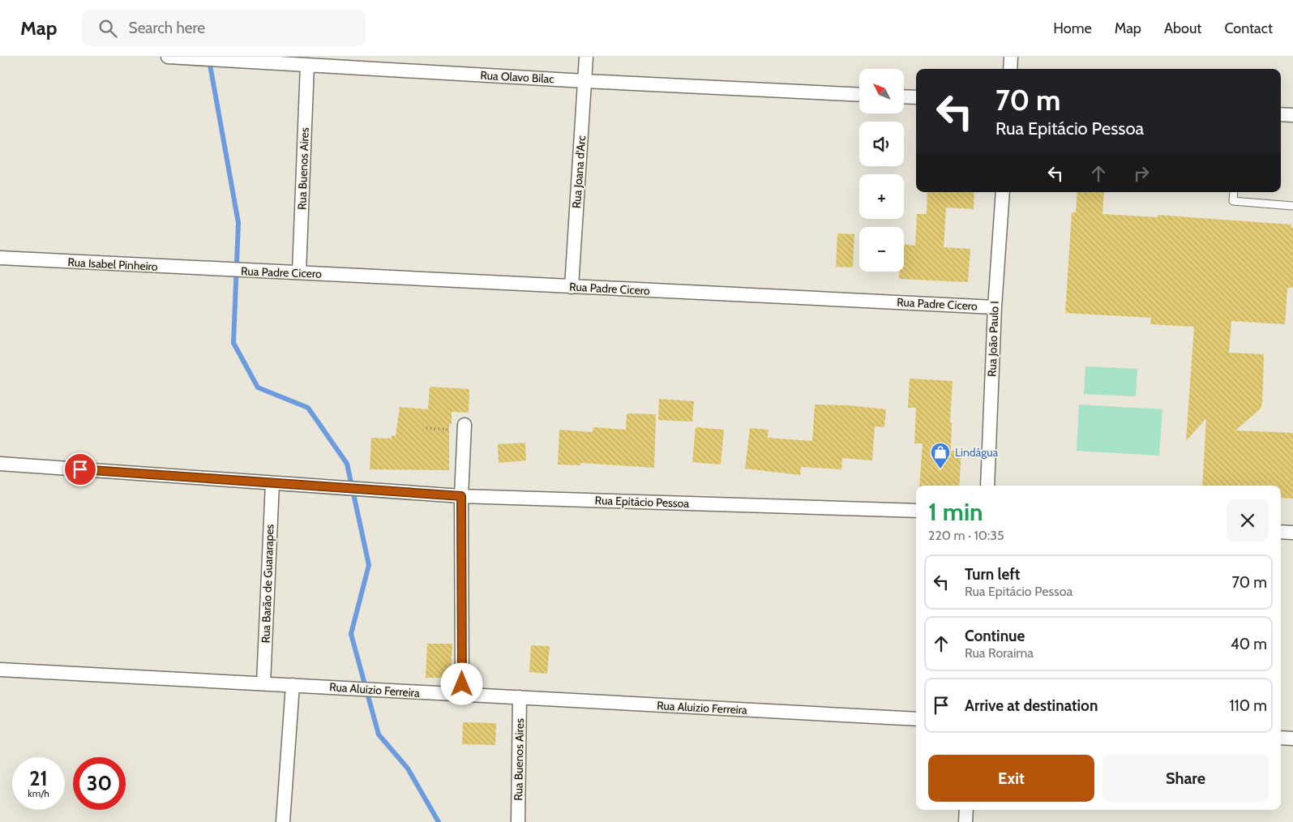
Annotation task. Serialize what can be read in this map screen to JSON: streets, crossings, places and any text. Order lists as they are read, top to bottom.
{
  "streets": {
    "street": [
      "Rua Olavo Bilac",
      "Rua Buenos Aires",
      "Rua Joana d'Arc",
      "Rua Isabel Pinheiro",
      "Rua Padre Cicero",
      "Rua João Paulo I",
      "Rua Epitácio Pessoa",
      "Rua Barão de Guararapes",
      "Rua Aluizio Ferreira"
    ]
  },
  "crossings": [
    ["Rua Olavo Bilac", "Rua Buenos Aires"],
    ["Rua Olavo Bilac", "Rua Joana d'Arc"],
    ["Rua Buenos Aires", "Rua Padre Cicero"],
    ["Rua Buenos Aires", "Rua Aluizio Ferreira"],
    ["Rua Joana d'Arc", "Rua Padre Cicero"],
    ["Rua Isabel Pinheiro", "Rua Padre Cicero"],
    ["Rua Padre Cicero", "Rua João Paulo I"],
    ["Rua Epitácio Pessoa", "Rua Barão de Guararapes"],
    ["Rua Barão de Guararapes", "Rua Aluizio Ferreira"]
  ],
  "places": {
    "shop": ["Lindágua"]
  },
  "north": "top left",
  "page": {
    "header": "Map",
    "search": "Search here",
    "nav": [
      "Home",
      "Map",
      "About",
      "Contact"
    ],
    "map_buttons": ["+", "−"],
    "turn": ["70 m", "Rua Epitácio Pessoa"],
    "heading": ["1 min", "220 m · 10:35"],
    "list": [
      {
        "name": "Turn left",
        "note": "Rua Epitácio Pessoa",
        "value": "70 m"
      },
      {
        "name": "Continue",
        "note": "Rua Roraima",
        "value": "40 m"
      },
      {
        "name": "Arrive at destination",
        "value": "110 m"
      }
    ],
    "buttons": ["Exit", "Share"],
    "speed": "21 km/h",
    "limit": "30"
  }
}
